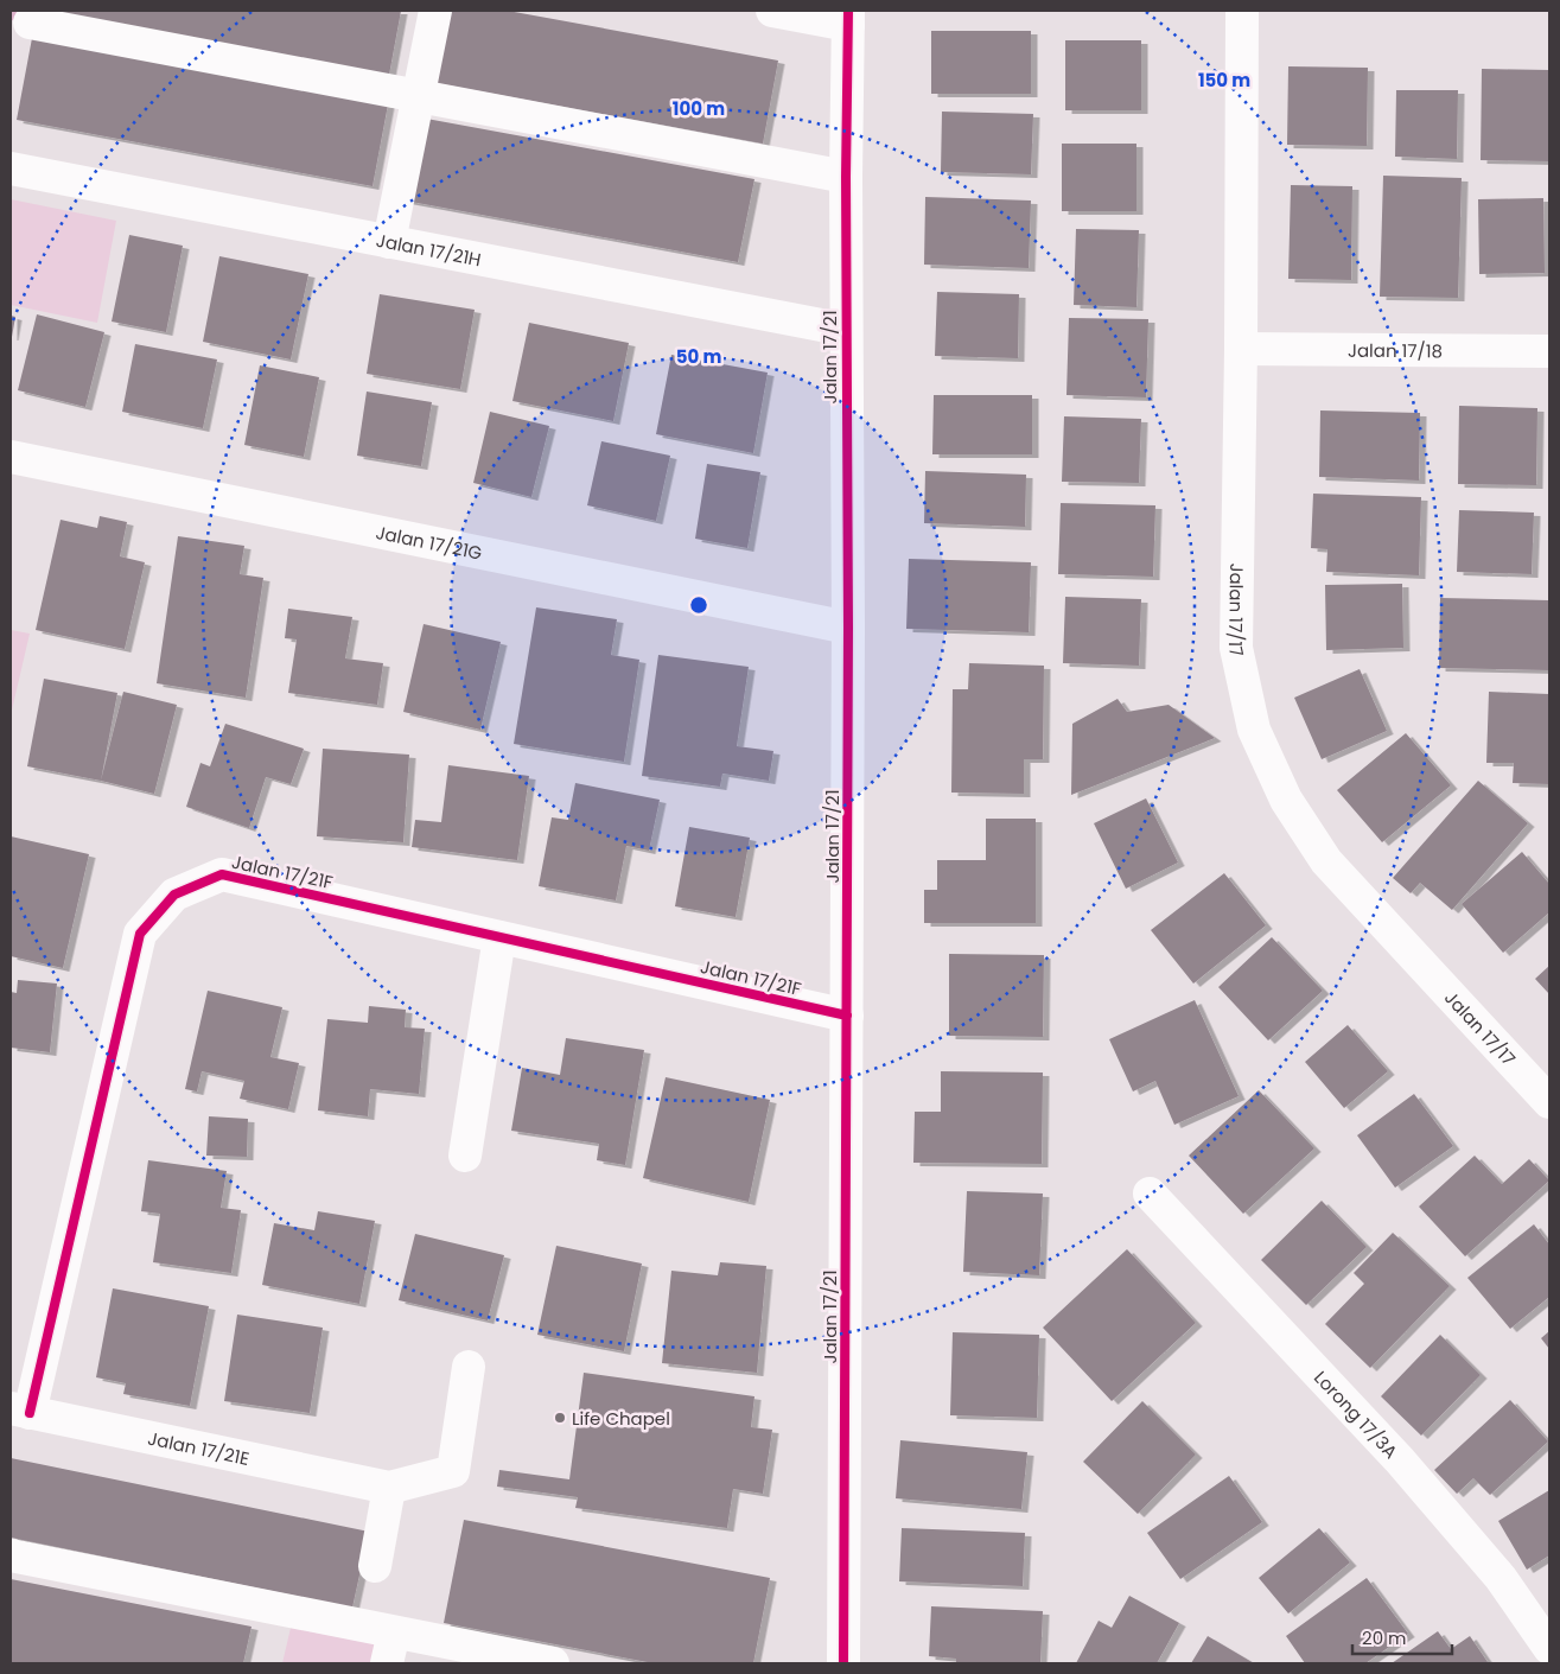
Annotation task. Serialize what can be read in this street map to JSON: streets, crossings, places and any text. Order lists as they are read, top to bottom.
{
  "streets": {
    "street": [
      "Jalan 17/21H",
      "Jalan 17/18",
      "Jalan 17/21",
      "Jalan 17/21G",
      "Jalan 17/17",
      "Jalan 17/21F",
      "Lorong 17/3A",
      "Jalan 17/21E"
    ]
  },
  "crossings": [
    ["Jalan 17/21H", "Jalan 17/21"],
    ["Jalan 17/18", "Jalan 17/17"],
    ["Jalan 17/21", "Jalan 17/21G"],
    ["Jalan 17/21", "Jalan 17/21F"],
    ["Jalan 17/21F", "Jalan 17/21E"]
  ],
  "places": ["Life Chapel"],
  "scale_bar": "20 m",
  "rings": ["150 m", "100 m", "50 m"]
}
